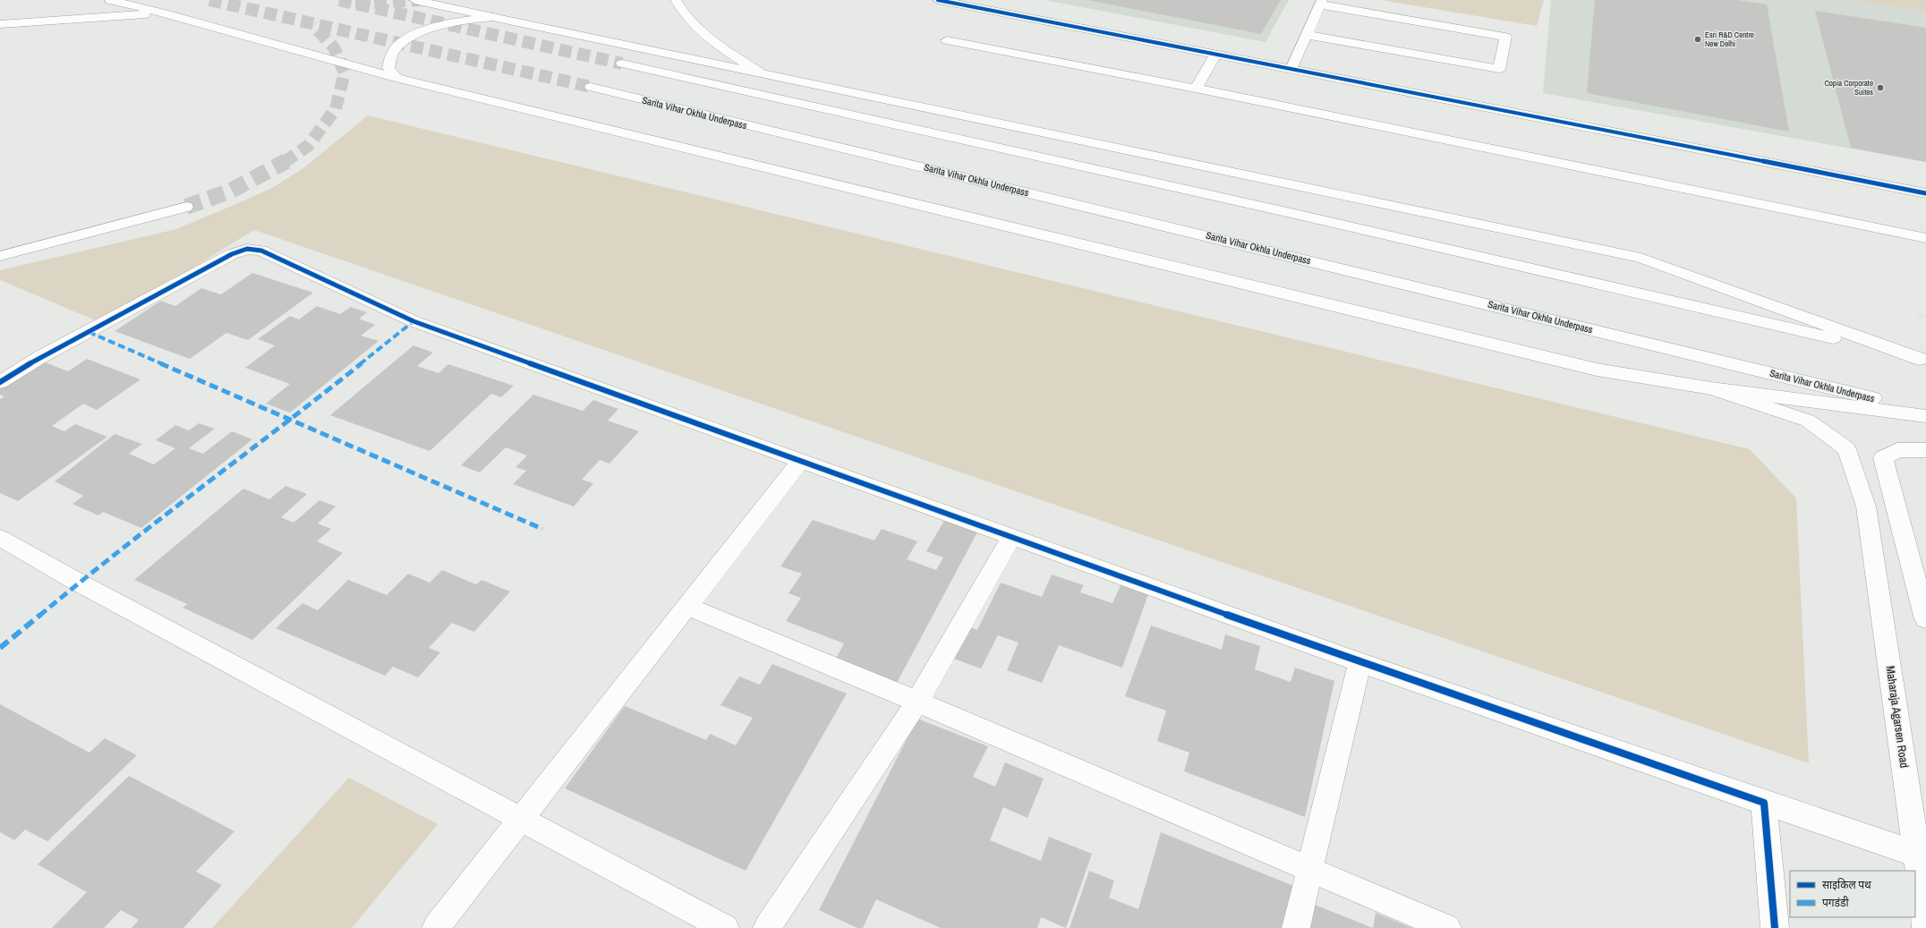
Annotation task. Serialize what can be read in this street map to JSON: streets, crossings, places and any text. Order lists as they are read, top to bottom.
{
  "streets": {
    "main road": ["Sarita Vihar Okhla Underpass", "Maharaja Agarsen Road"]
  },
  "places": ["Esri R&D Centre New Delhi", "Copia Corporate Suites"],
  "legend": ["साइकिल पथ", "पगडंडी"]
}
